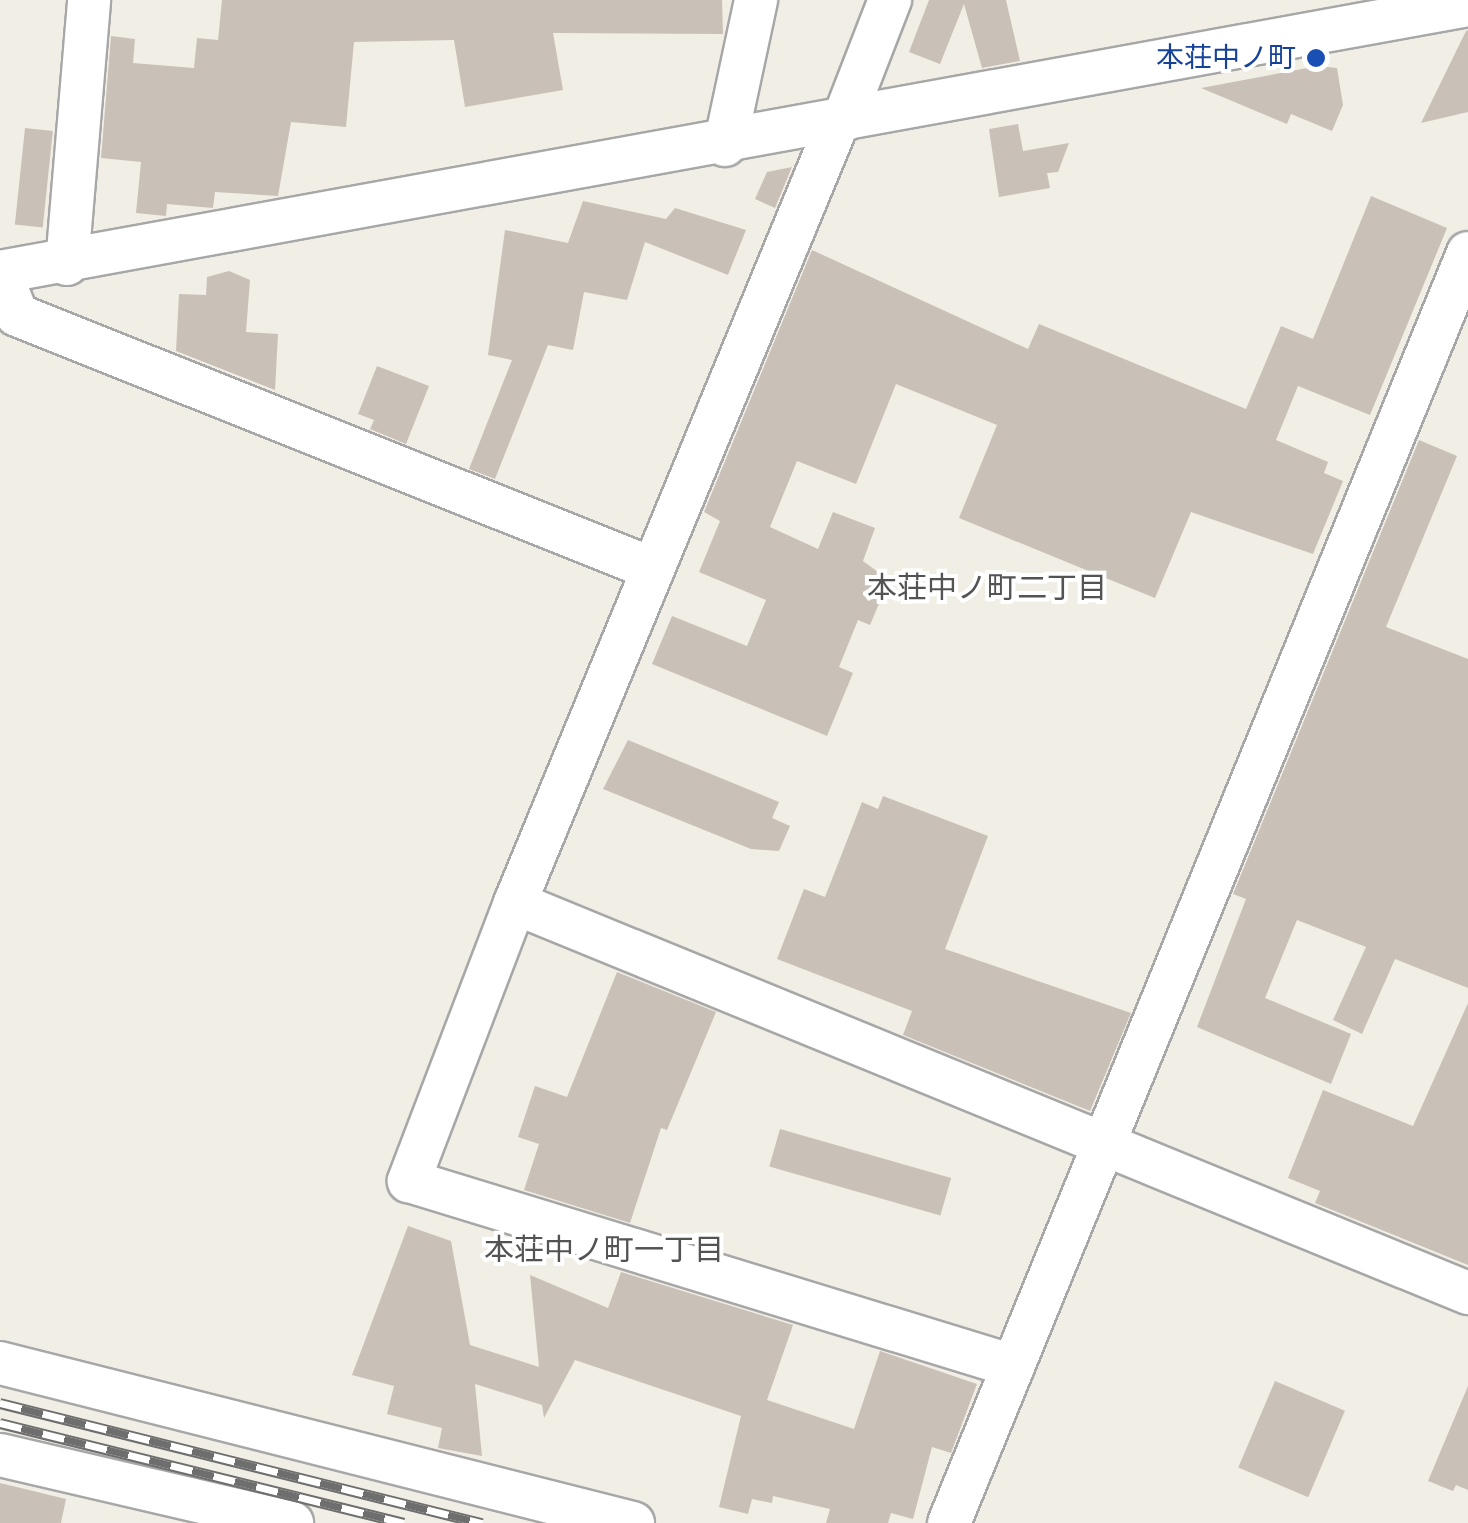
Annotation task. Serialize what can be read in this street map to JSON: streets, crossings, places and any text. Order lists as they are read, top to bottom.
{
  "districts": ["本荘中ノ町二丁目", "本荘中ノ町一丁目"],
  "places": ["本荘中ノ町"]
}
